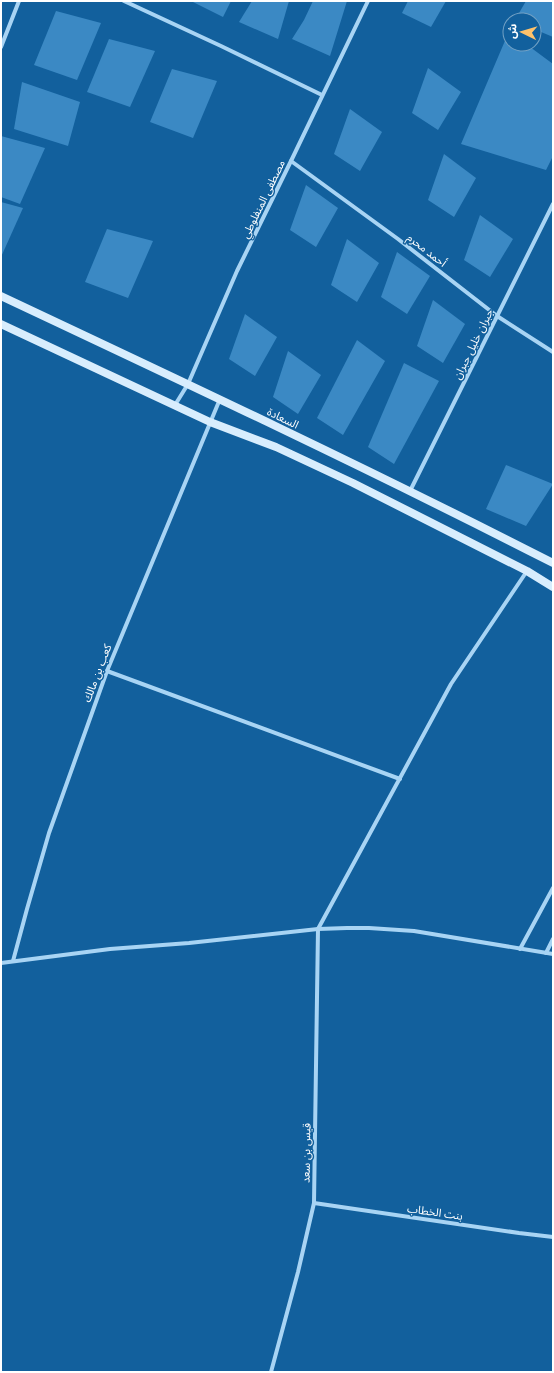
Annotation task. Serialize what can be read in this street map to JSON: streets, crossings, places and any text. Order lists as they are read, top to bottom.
{
  "streets": {
    "street": [
      "مصطفى المنفلوطي",
      "أحمد محرم",
      "جبران خليل جبران",
      "السعادة",
      "كعب بن مالك",
      "قيس بن سعد",
      "بنت الخطاب"
    ]
  },
  "crossings": [
    ["مصطفى المنفلوطي", "أحمد محرم"],
    ["مصطفى المنفلوطي", "السعادة"],
    ["أحمد محرم", "جبران خليل جبران"],
    ["جبران خليل جبران", "السعادة"],
    ["السعادة", "كعب بن مالك"],
    ["قيس بن سعد", "بنت الخطاب"]
  ],
  "north": "left"
}
